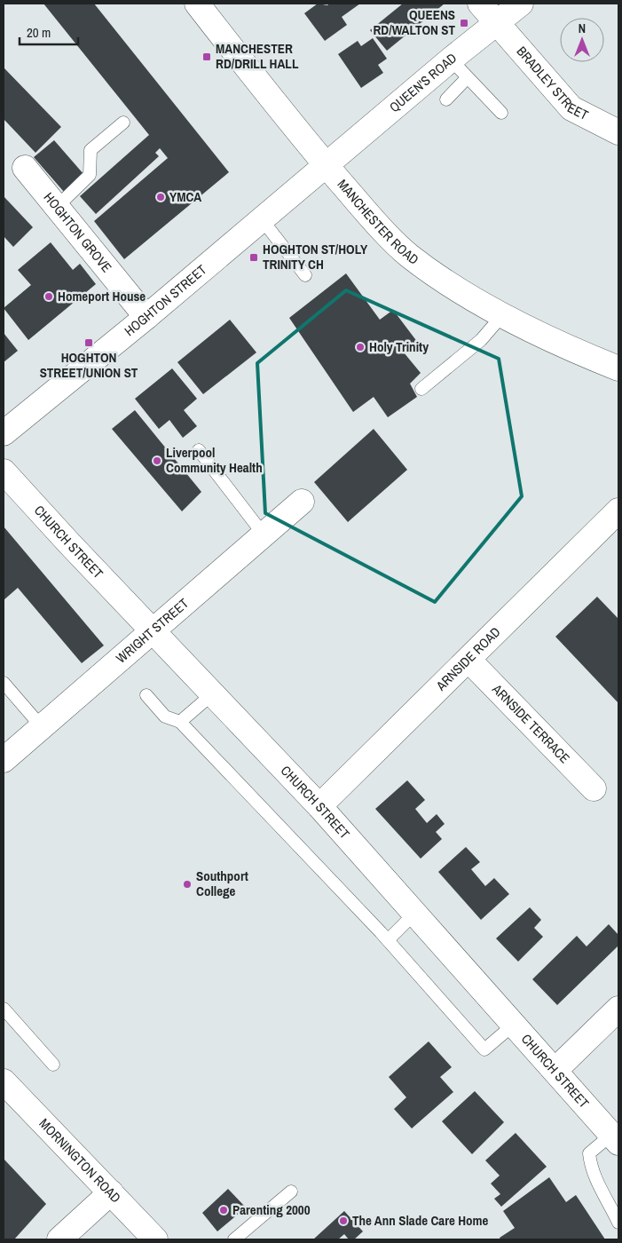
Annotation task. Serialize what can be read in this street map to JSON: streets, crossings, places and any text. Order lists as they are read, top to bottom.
{
  "streets": {
    "street": [
      "BRADLEY STREET",
      "QUEEN'S ROAD",
      "MANCHESTER ROAD",
      "HOGHTON GROVE",
      "HOGHTON STREET",
      "CHURCH STREET",
      "WRIGHT STREET",
      "ARNSIDE ROAD",
      "ARNSIDE TERRACE",
      "MORNINGTON ROAD"
    ]
  },
  "crossings": [
    ["BRADLEY STREET", "QUEEN'S ROAD"],
    ["QUEEN'S ROAD", "MANCHESTER ROAD"],
    ["QUEEN'S ROAD", "HOGHTON STREET"],
    ["MANCHESTER ROAD", "HOGHTON STREET"],
    ["HOGHTON GROVE", "HOGHTON STREET"],
    ["CHURCH STREET", "WRIGHT STREET"],
    ["CHURCH STREET", "ARNSIDE ROAD"],
    ["ARNSIDE ROAD", "ARNSIDE TERRACE"]
  ],
  "places": {
    "transit": [
      "QUEENS RD/WALTON ST",
      "MANCHESTER RD/DRILL HALL",
      "HOGHTON ST/HOLY TRINITY CH",
      "HOGHTON STREET/UNION ST"
    ],
    "other": [
      "YMCA",
      "Homeport House",
      "Holy Trinity",
      "Liverpool Community Health",
      "Southport College",
      "Parenting 2000",
      "The Ann Slade Care Home"
    ]
  },
  "scale_bar": "20 m",
  "north": "top"
}
